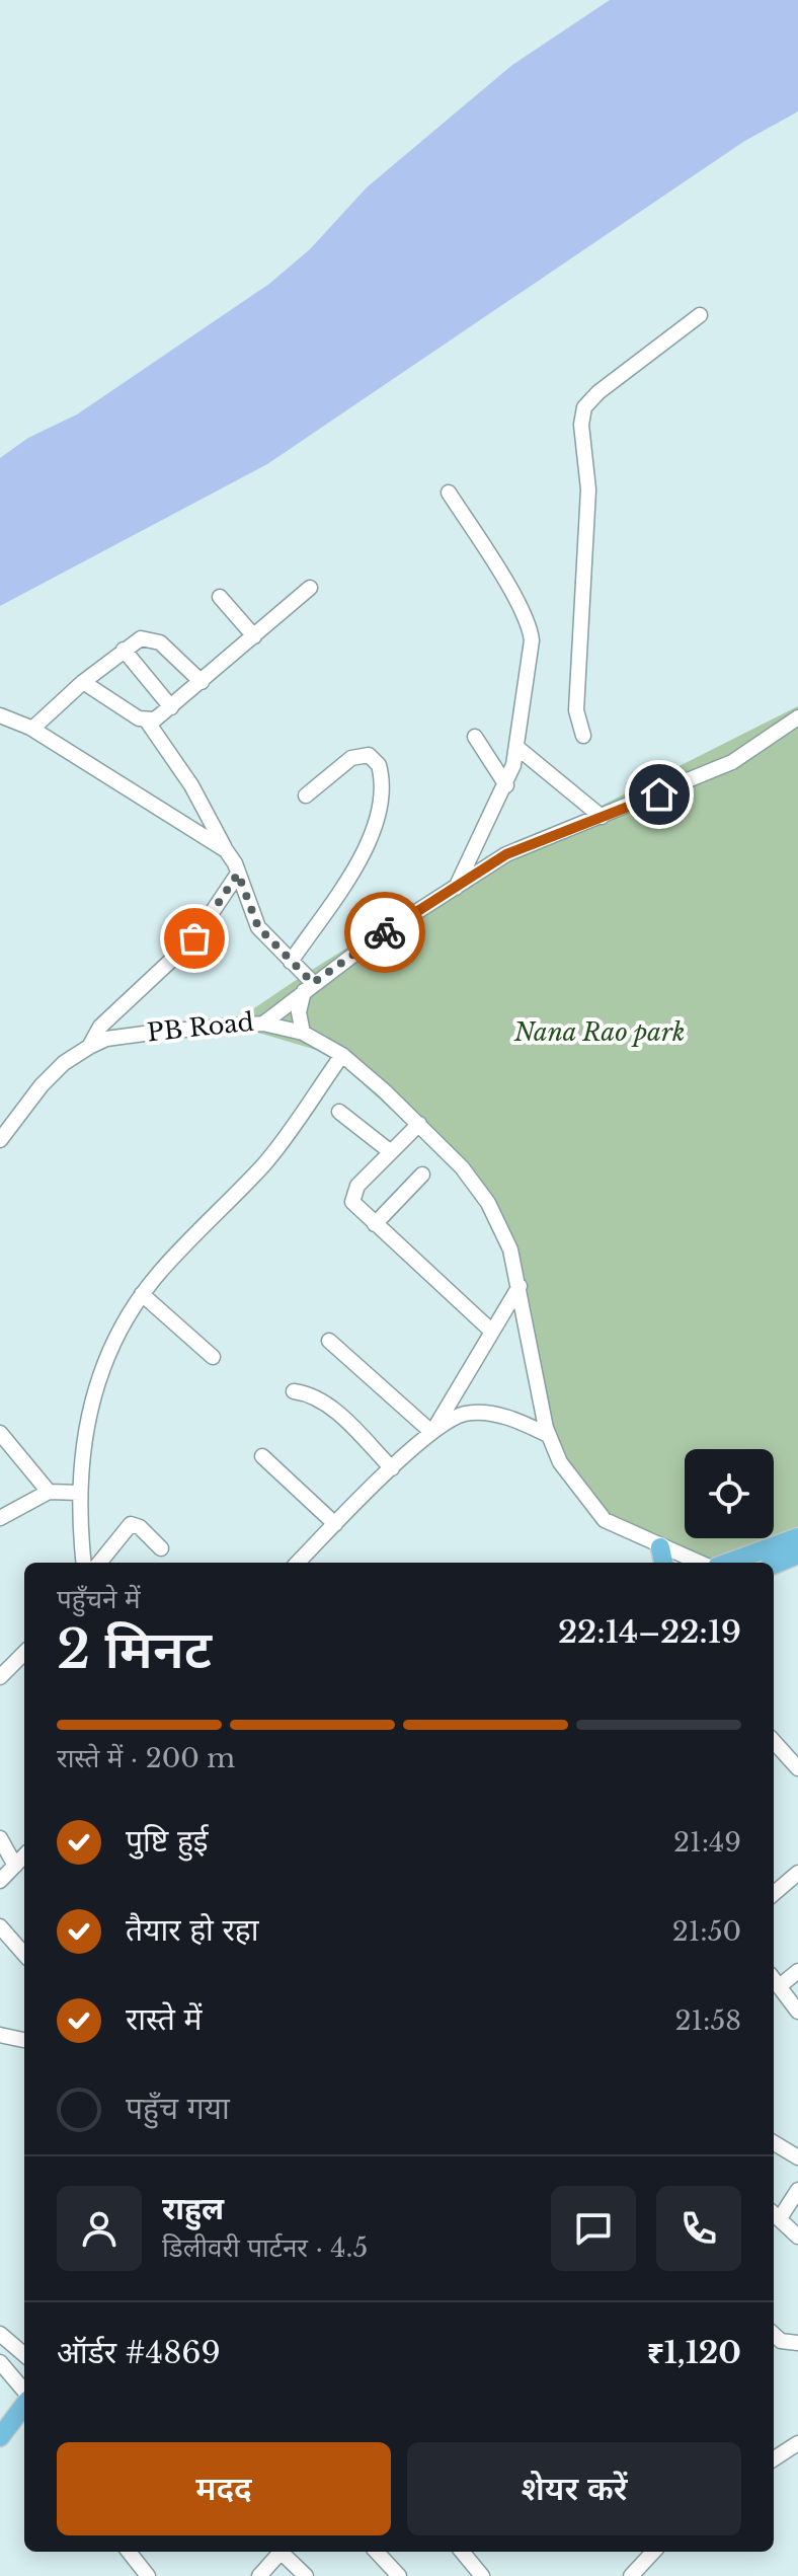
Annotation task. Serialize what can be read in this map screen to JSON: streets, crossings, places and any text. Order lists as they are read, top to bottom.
{
  "streets": {
    "street": ["PB Road"]
  },
  "parks": ["Nana Rao park"],
  "page": {
    "heading": ["2 मिनट", "पहुँचने में", "22:14–22:19"],
    "panel": [
      "राहुल",
      "डिलीवरी पार्टनर · 4.5",
      "ऑर्डर #4869",
      "₹1,120"
    ],
    "bar": "रास्ते में · 200 m",
    "list": [
      ["पुष्टि हुई", "21:49"],
      ["तैयार हो रहा", "21:50"],
      ["रास्ते में", "21:58"],
      "पहुँच गया"
    ],
    "buttons": ["मदद", "शेयर करें"]
  }
}
